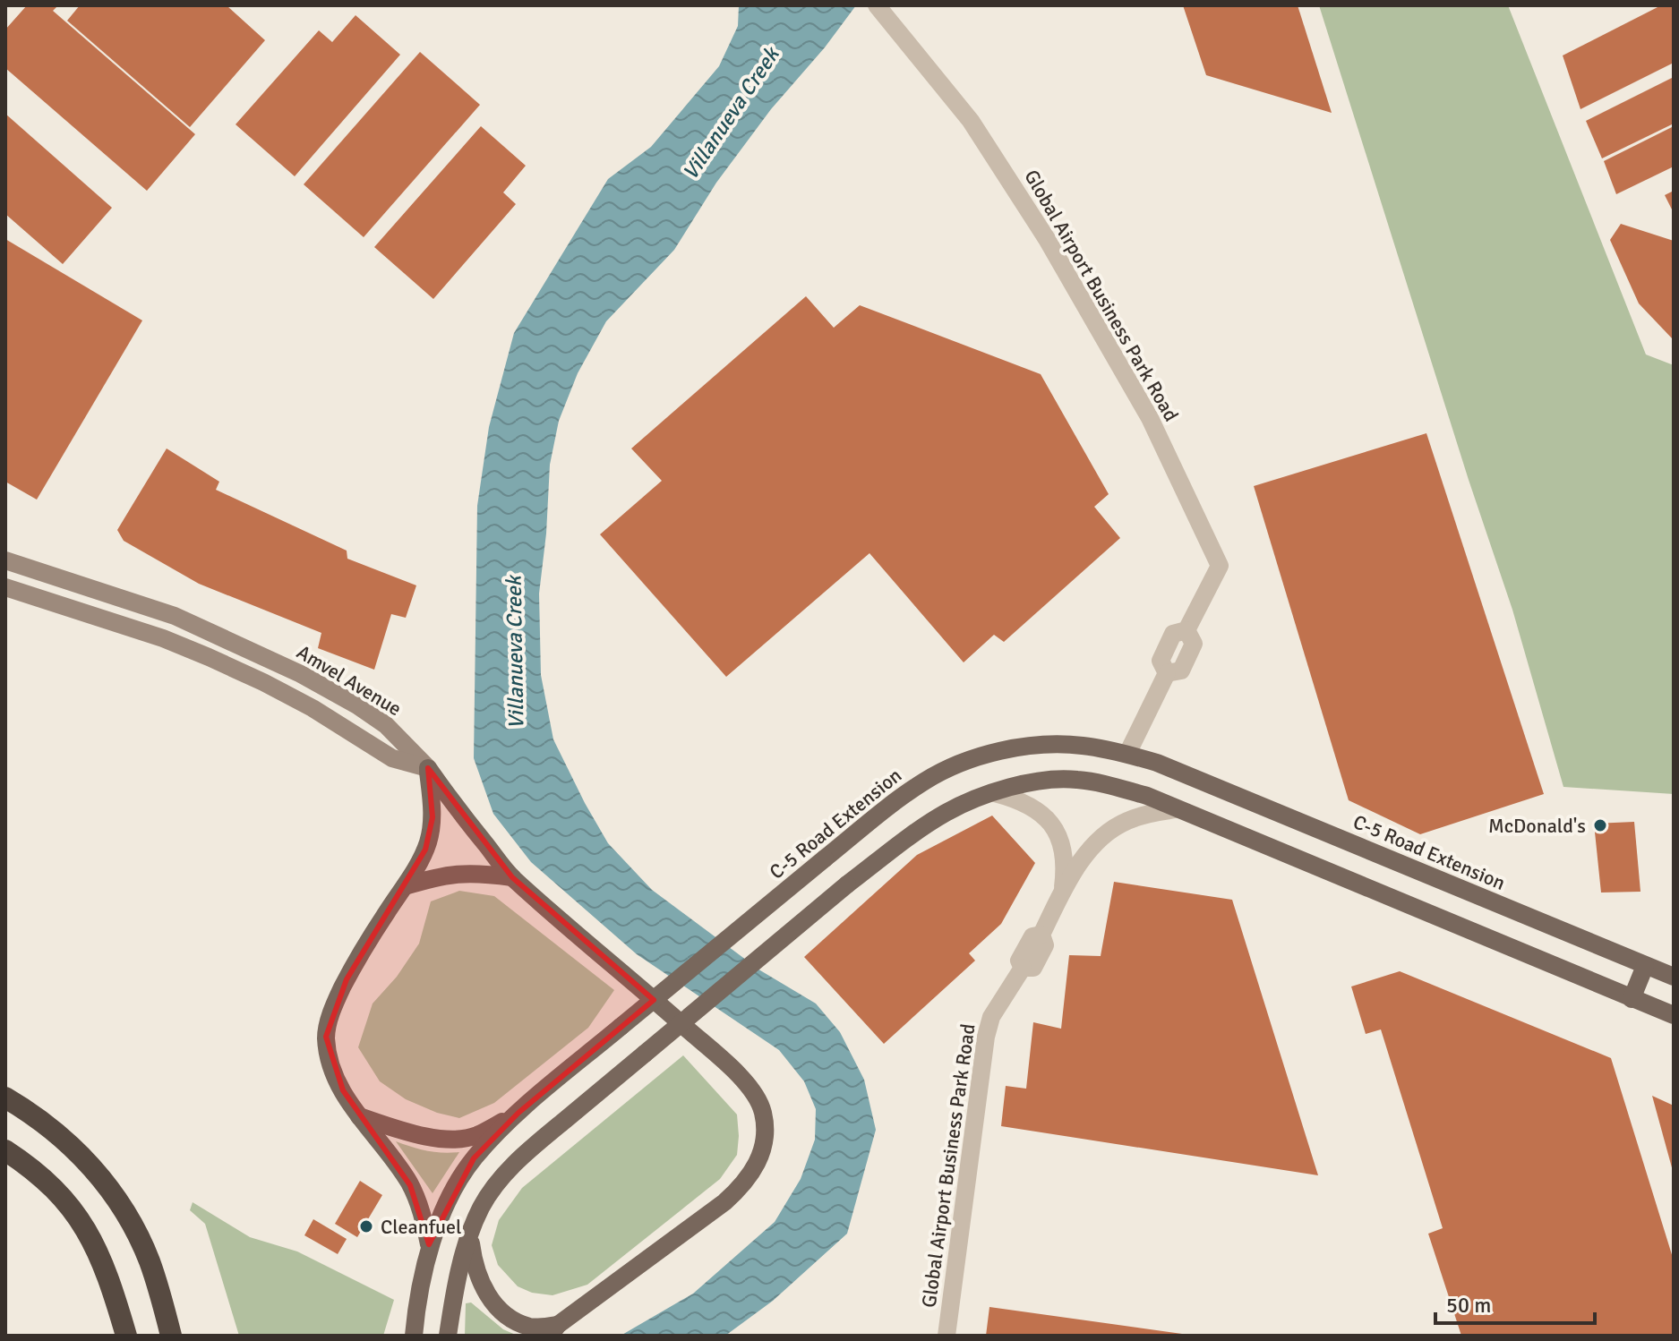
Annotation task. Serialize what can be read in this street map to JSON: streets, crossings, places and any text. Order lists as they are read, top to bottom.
{
  "streets": {
    "main road": ["Amvel Avenue", "C-5 Road Extension"],
    "street": ["Global Airport Business Park Road"]
  },
  "crossings": [
    ["Global Airport Business Park Road", "C-5 Road Extension"]
  ],
  "water": ["Villanueva Creek"],
  "places": ["McDonald's", "Cleanfuel"],
  "scale_bar": "50 m"
}
